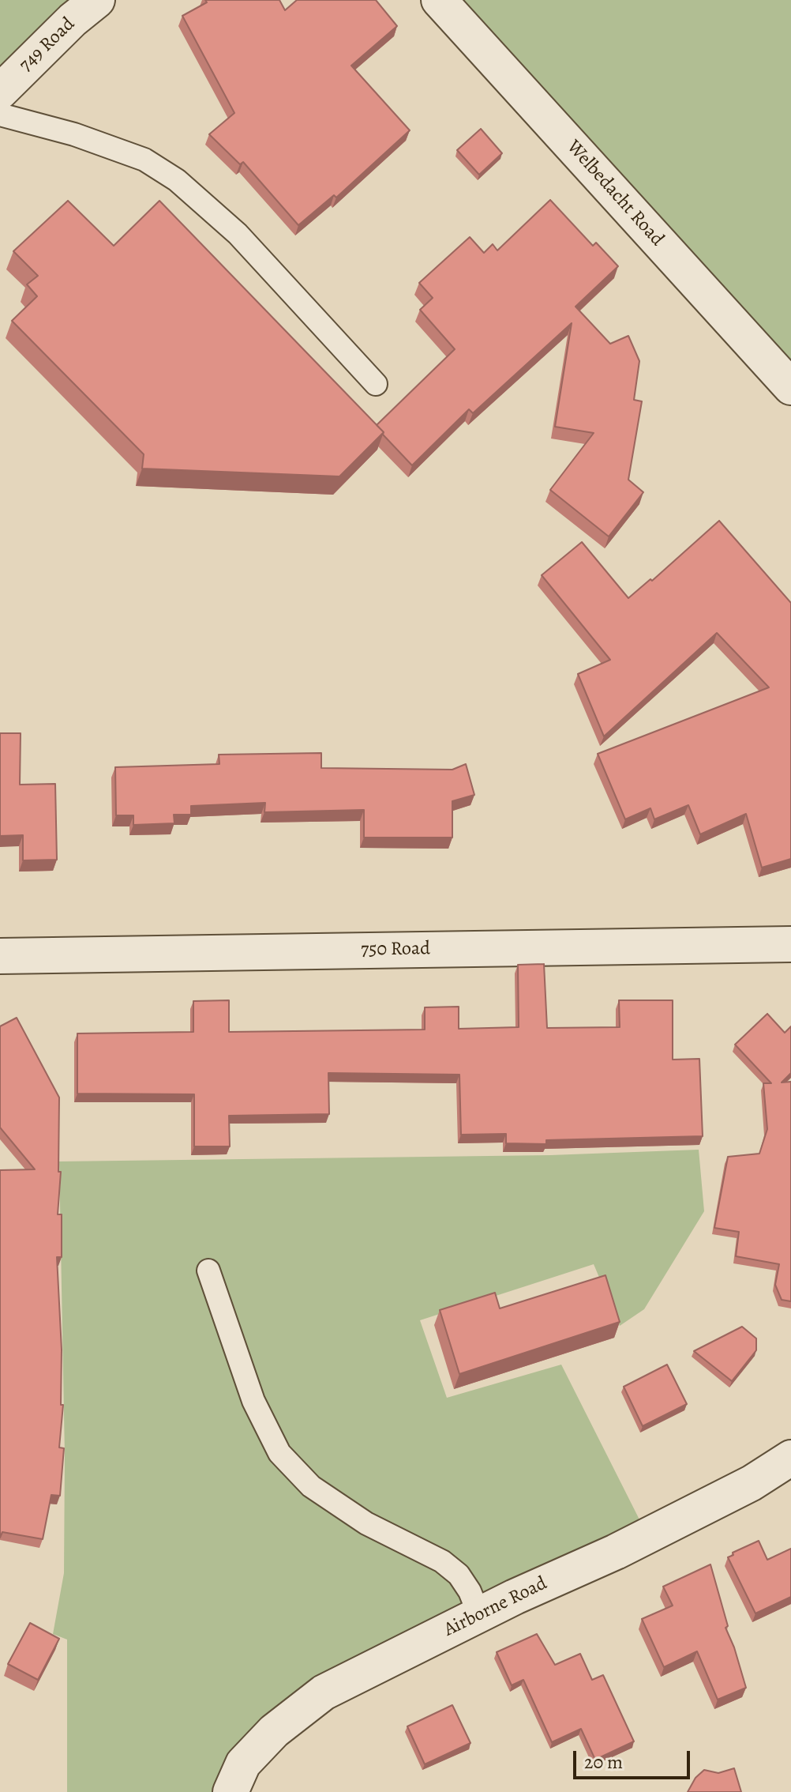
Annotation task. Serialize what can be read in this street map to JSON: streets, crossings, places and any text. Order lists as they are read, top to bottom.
{
  "streets": {
    "street": [
      "749 Road",
      "Welbedacht Road",
      "750 Road",
      "Airborne Road"
    ]
  },
  "scale_bar": "20 m"
}
